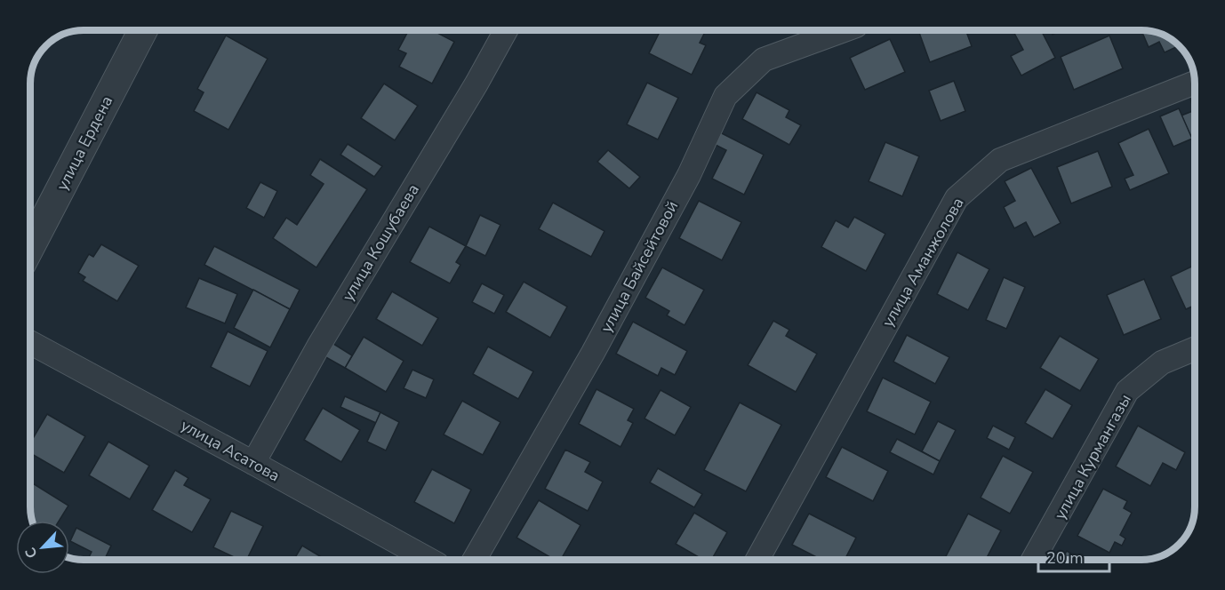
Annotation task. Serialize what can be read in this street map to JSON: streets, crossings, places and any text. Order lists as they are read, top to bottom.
{
  "streets": {
    "street": [
      "улица Ердена",
      "улица Кошубаева",
      "улица Аманжолова",
      "улица Байсейтовой",
      "улица Асатова",
      "улица Курмангазы"
    ]
  },
  "crossings": [
    ["улица Кошубаева", "улица Асатова"]
  ],
  "scale_bar": "20 m",
  "north": "bottom left"
}
